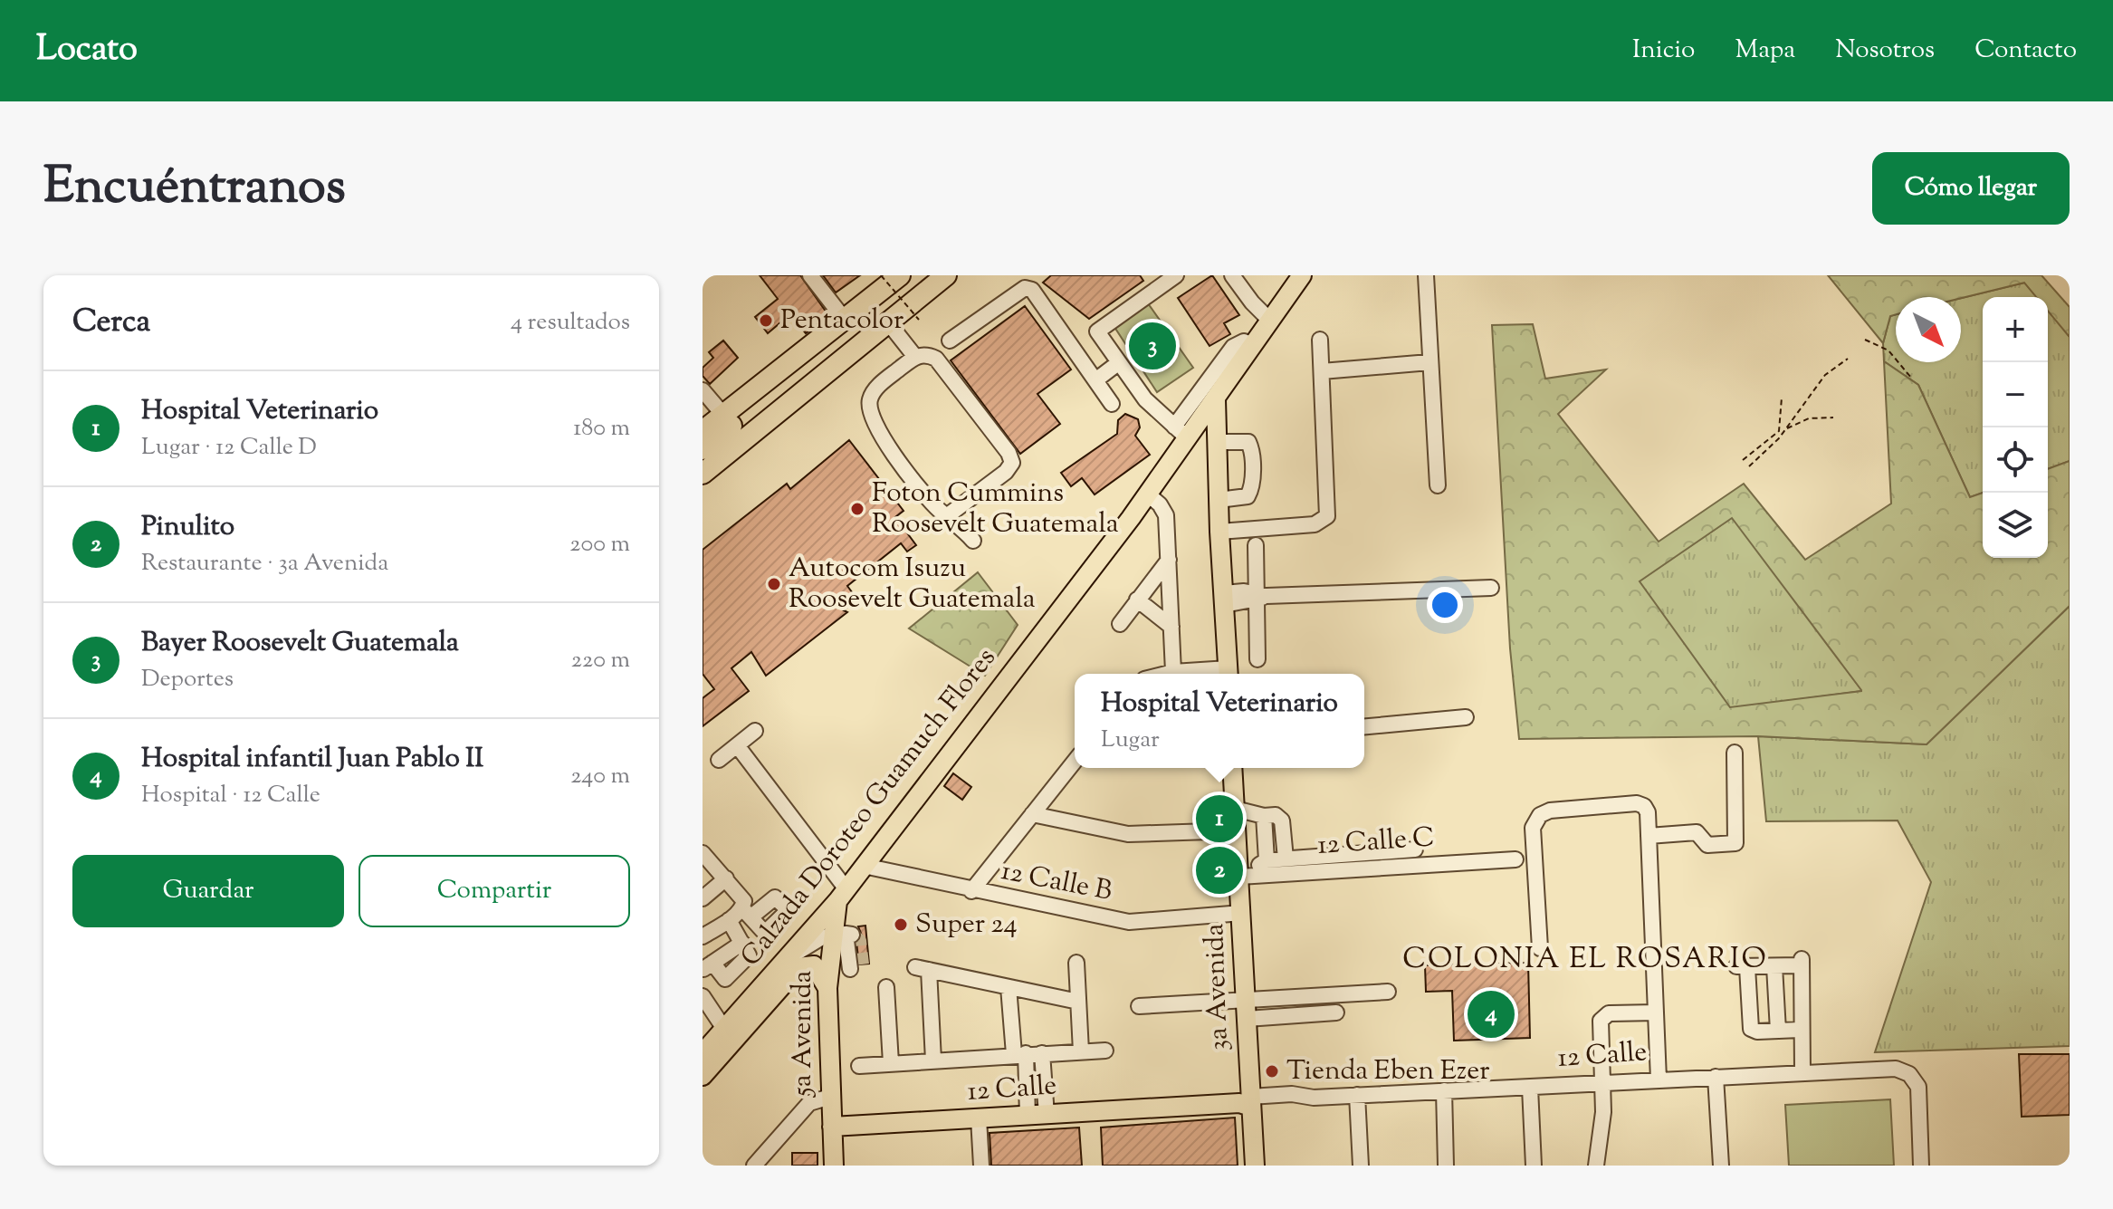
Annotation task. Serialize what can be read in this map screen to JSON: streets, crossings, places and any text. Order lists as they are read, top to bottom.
{
  "streets": {
    "main road": [
      "Calzada Doroteo Guamuch Flores",
      "3a Avenida",
      "5a Avenida",
      "12 Calle"
    ],
    "street": ["12 Calle C", "12 Calle B"]
  },
  "crossings": [
    ["Calzada Doroteo Guamuch Flores", "12 Calle B"],
    ["Calzada Doroteo Guamuch Flores", "5a Avenida"],
    ["12 Calle C", "3a Avenida"],
    ["12 Calle B", "3a Avenida"],
    ["3a Avenida", "12 Calle"],
    ["5a Avenida", "12 Calle"]
  ],
  "districts": ["COLONIA EL ROSARIO"],
  "places": [
    "Pentacolor",
    "Foton Cummins Roosevelt Guatemala",
    "Autocom Isuzu Roosevelt Guatemala",
    "Super 24",
    "Tienda Eben Ezer"
  ],
  "north": "bottom right",
  "page": {
    "header": "Locato",
    "nav": [
      "Inicio",
      "Mapa",
      "Nosotros",
      "Contacto"
    ],
    "title": "Encuéntranos",
    "buttons": [
      "Cómo llegar",
      ["Guardar", "Compartir"]
    ],
    "heading": ["Cerca", "4 resultados"],
    "map_buttons": ["+", "−"],
    "pins": [
      "3",
      "1",
      "2",
      "4"
    ],
    "list": [
      {
        "mark": "1",
        "name": "Hospital Veterinario",
        "note": "Lugar · 12 Calle D",
        "value": "180 m"
      },
      {
        "mark": "2",
        "name": "Pinulito",
        "note": "Restaurante · 3a Avenida",
        "value": "200 m"
      },
      {
        "mark": "3",
        "name": "Bayer Roosevelt Guatemala",
        "note": "Deportes",
        "value": "220 m"
      },
      {
        "mark": "4",
        "name": "Hospital infantil Juan Pablo II",
        "note": "Hospital · 12 Calle",
        "value": "240 m"
      }
    ],
    "popup": ["Hospital Veterinario", "Lugar"]
  }
}
